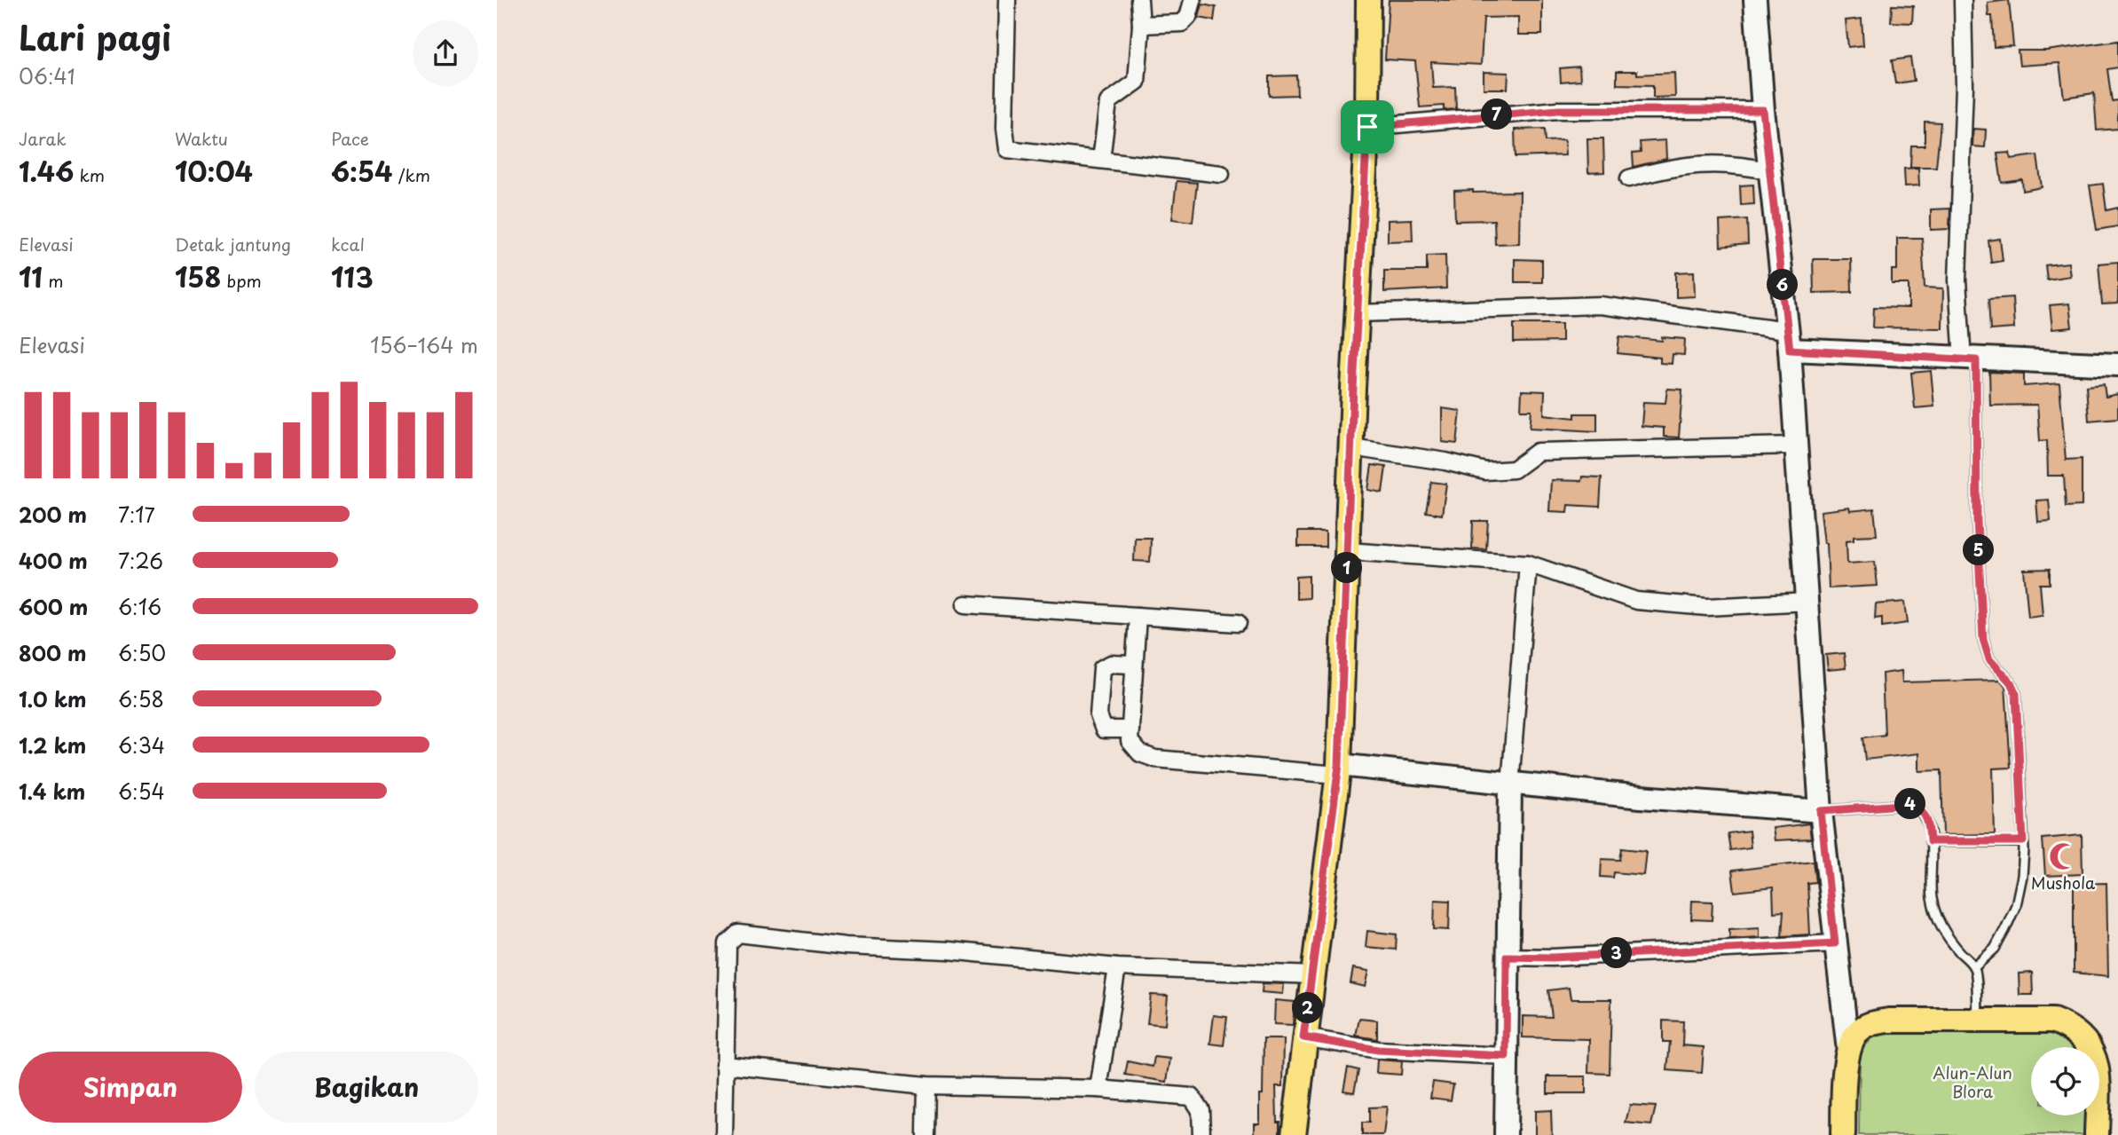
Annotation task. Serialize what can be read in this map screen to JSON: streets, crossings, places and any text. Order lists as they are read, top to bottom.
{
  "parks": ["Alun-Alun Blora"],
  "places": {
    "mosque": ["Mushola"]
  },
  "page": {
    "heading": ["Lari pagi", "06:41"],
    "pins": [
      "7",
      "6",
      "5",
      "1",
      "4",
      "3",
      "2"
    ],
    "stats": [
      ["Jarak", "1.46 km"],
      ["Waktu", "10:04"],
      ["Pace", "6:54 /km"],
      ["Elevasi", "11 m"],
      ["Detak jantung", "158 bpm"],
      ["kcal", "113"]
    ],
    "chart": ["Elevasi", "156–164 m"],
    "list": [
      {
        "name": "200 m",
        "note": "7:17"
      },
      {
        "name": "400 m",
        "note": "7:26"
      },
      {
        "name": "600 m",
        "note": "6:16"
      },
      {
        "name": "800 m",
        "note": "6:50"
      },
      {
        "name": "1.0 km",
        "note": "6:58"
      },
      {
        "name": "1.2 km",
        "note": "6:34"
      },
      {
        "name": "1.4 km",
        "note": "6:54"
      }
    ],
    "buttons": ["Simpan", "Bagikan"]
  }
}
